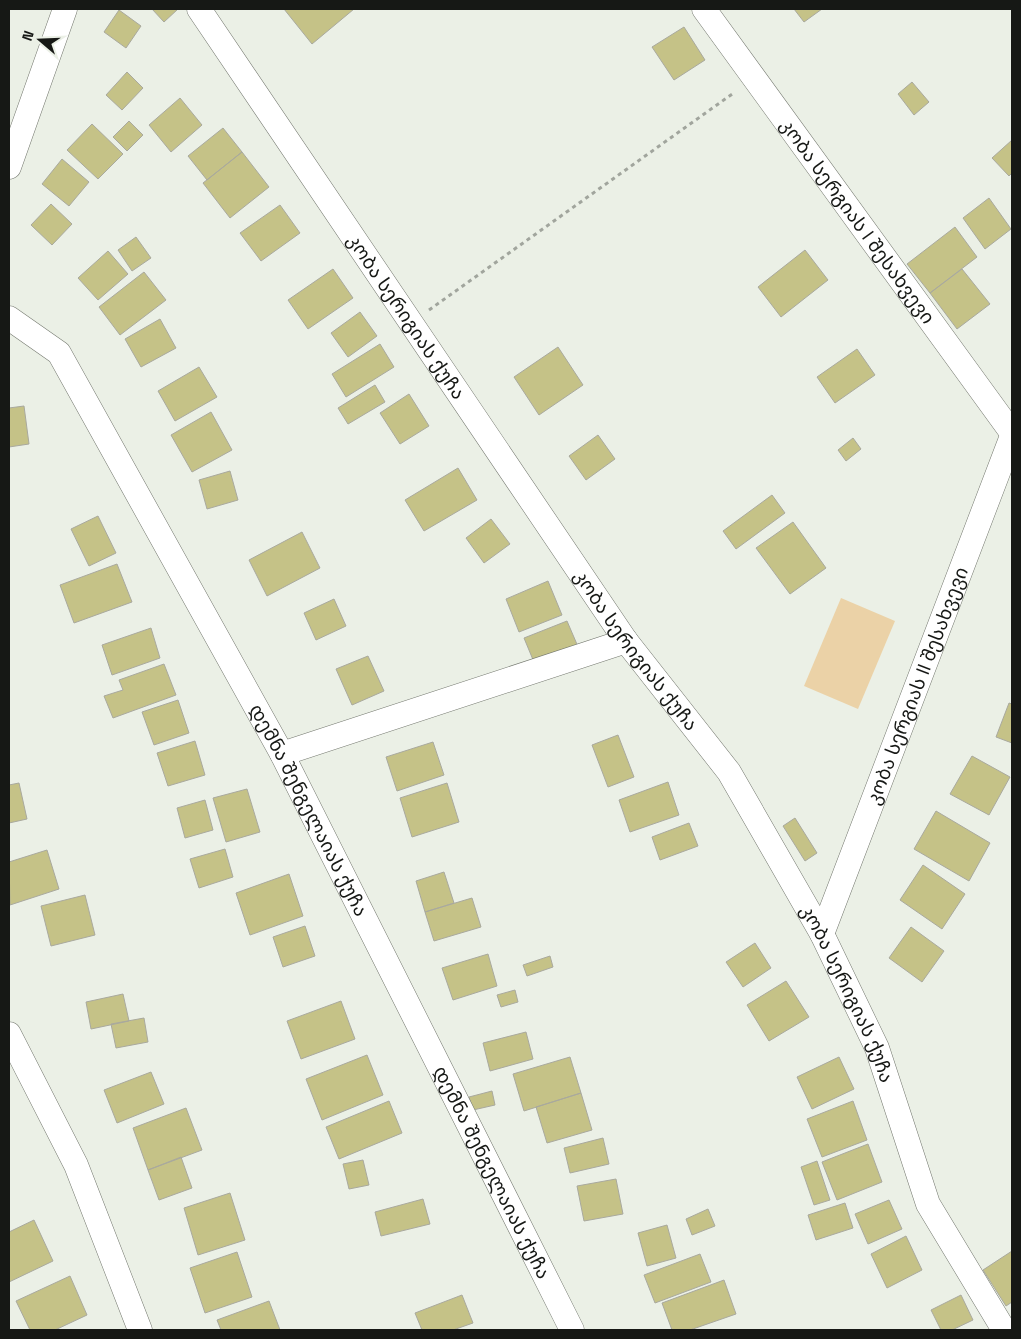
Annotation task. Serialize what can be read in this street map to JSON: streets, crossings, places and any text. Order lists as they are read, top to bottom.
{
  "streets": {
    "street": [
      "კობა სერგიას I შესახვევი",
      "კობა სერიგიას ქუჩა",
      "კობა სერგიას II შესახვევი",
      "დემნა შენგელაიას ქუჩა"
    ]
  },
  "crossings": [
    ["კობა სერგიას I შესახვევი", "კობა სერგიას II შესახვევი"],
    ["კობა სერიგიას ქუჩა", "კობა სერგიას II შესახვევი"]
  ],
  "north": "left"
}
